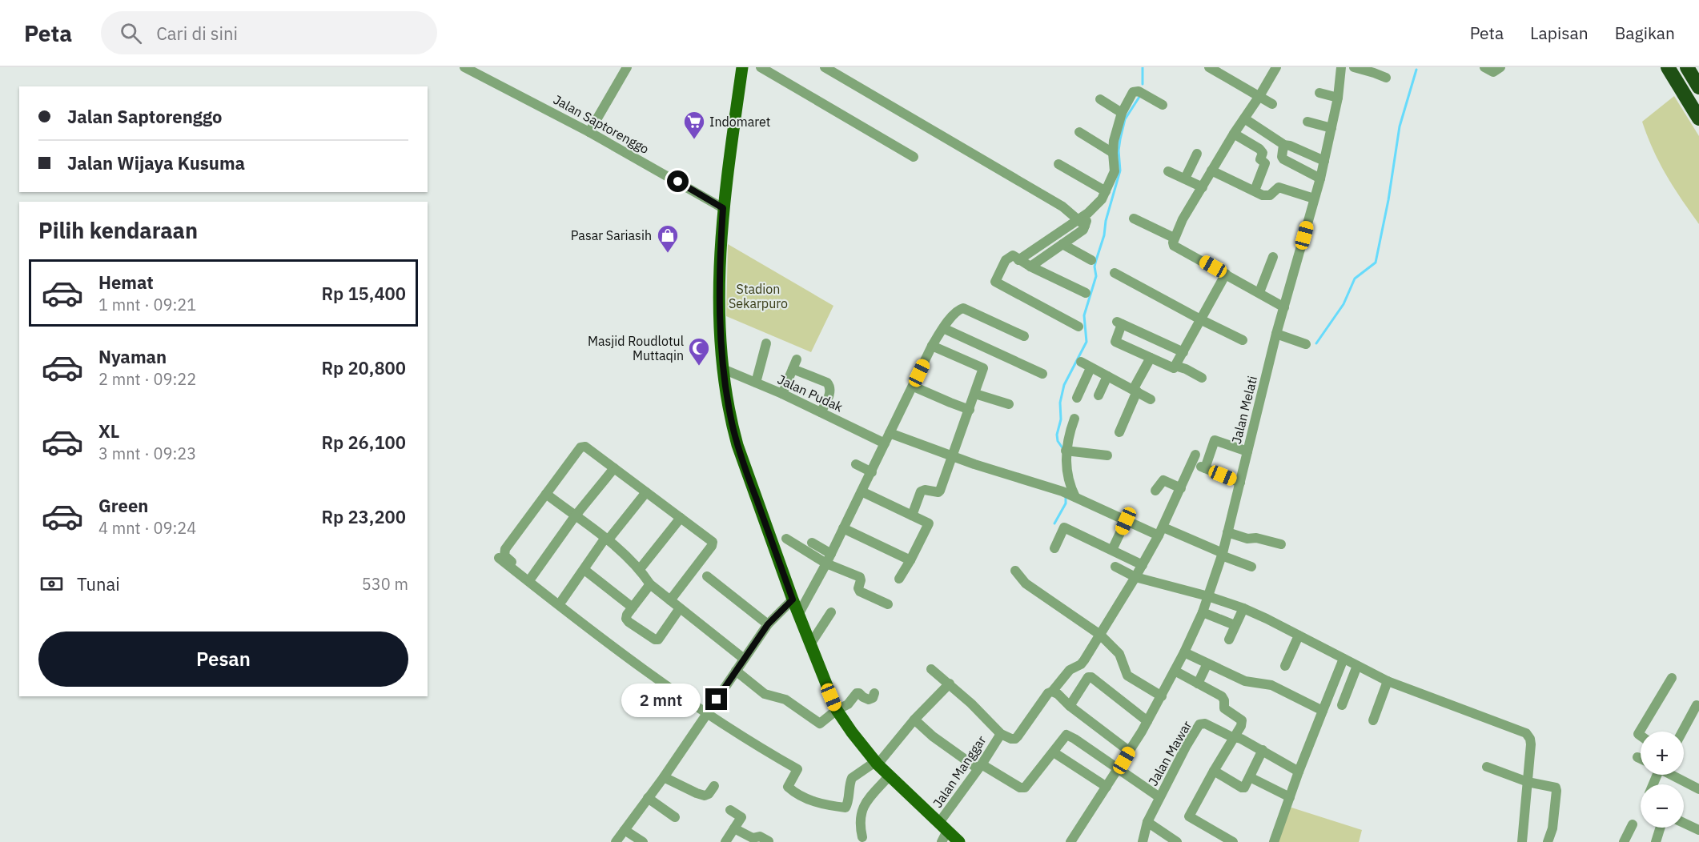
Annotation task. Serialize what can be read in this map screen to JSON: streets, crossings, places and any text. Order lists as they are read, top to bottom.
{
  "streets": {
    "street": [
      "Jalan Saptorenggo",
      "Jalan Pudak",
      "Jalan Melati",
      "Jalan Mawar",
      "Jalan Manggar"
    ]
  },
  "parks": ["Stadion Sekarpuro"],
  "places": {
    "supermarket": ["Indomaret"],
    "shop": ["Pasar Sariasih"],
    "mosque": ["Masjid Roudlotul Muttaqin"]
  },
  "page": {
    "header": "Peta",
    "search": "Cari di sini",
    "nav": ["Peta", "Lapisan", "Bagikan"],
    "banner": ["Jalan Saptorenggo", "Jalan Wijaya Kusuma"],
    "heading": "Pilih kendaraan",
    "list": [
      {
        "name": "Hemat",
        "note": "1 mnt · 09:21",
        "value": "Rp 15,400"
      },
      {
        "name": "Nyaman",
        "note": "2 mnt · 09:22",
        "value": "Rp 20,800"
      },
      {
        "name": "XL",
        "note": "3 mnt · 09:23",
        "value": "Rp 26,100"
      },
      {
        "name": "Green",
        "note": "4 mnt · 09:24",
        "value": "Rp 23,200"
      }
    ],
    "pay": ["Tunai", "530 m"],
    "buttons": "Pesan",
    "bubble": "2 mnt",
    "map_buttons": ["+", "−"]
  }
}
